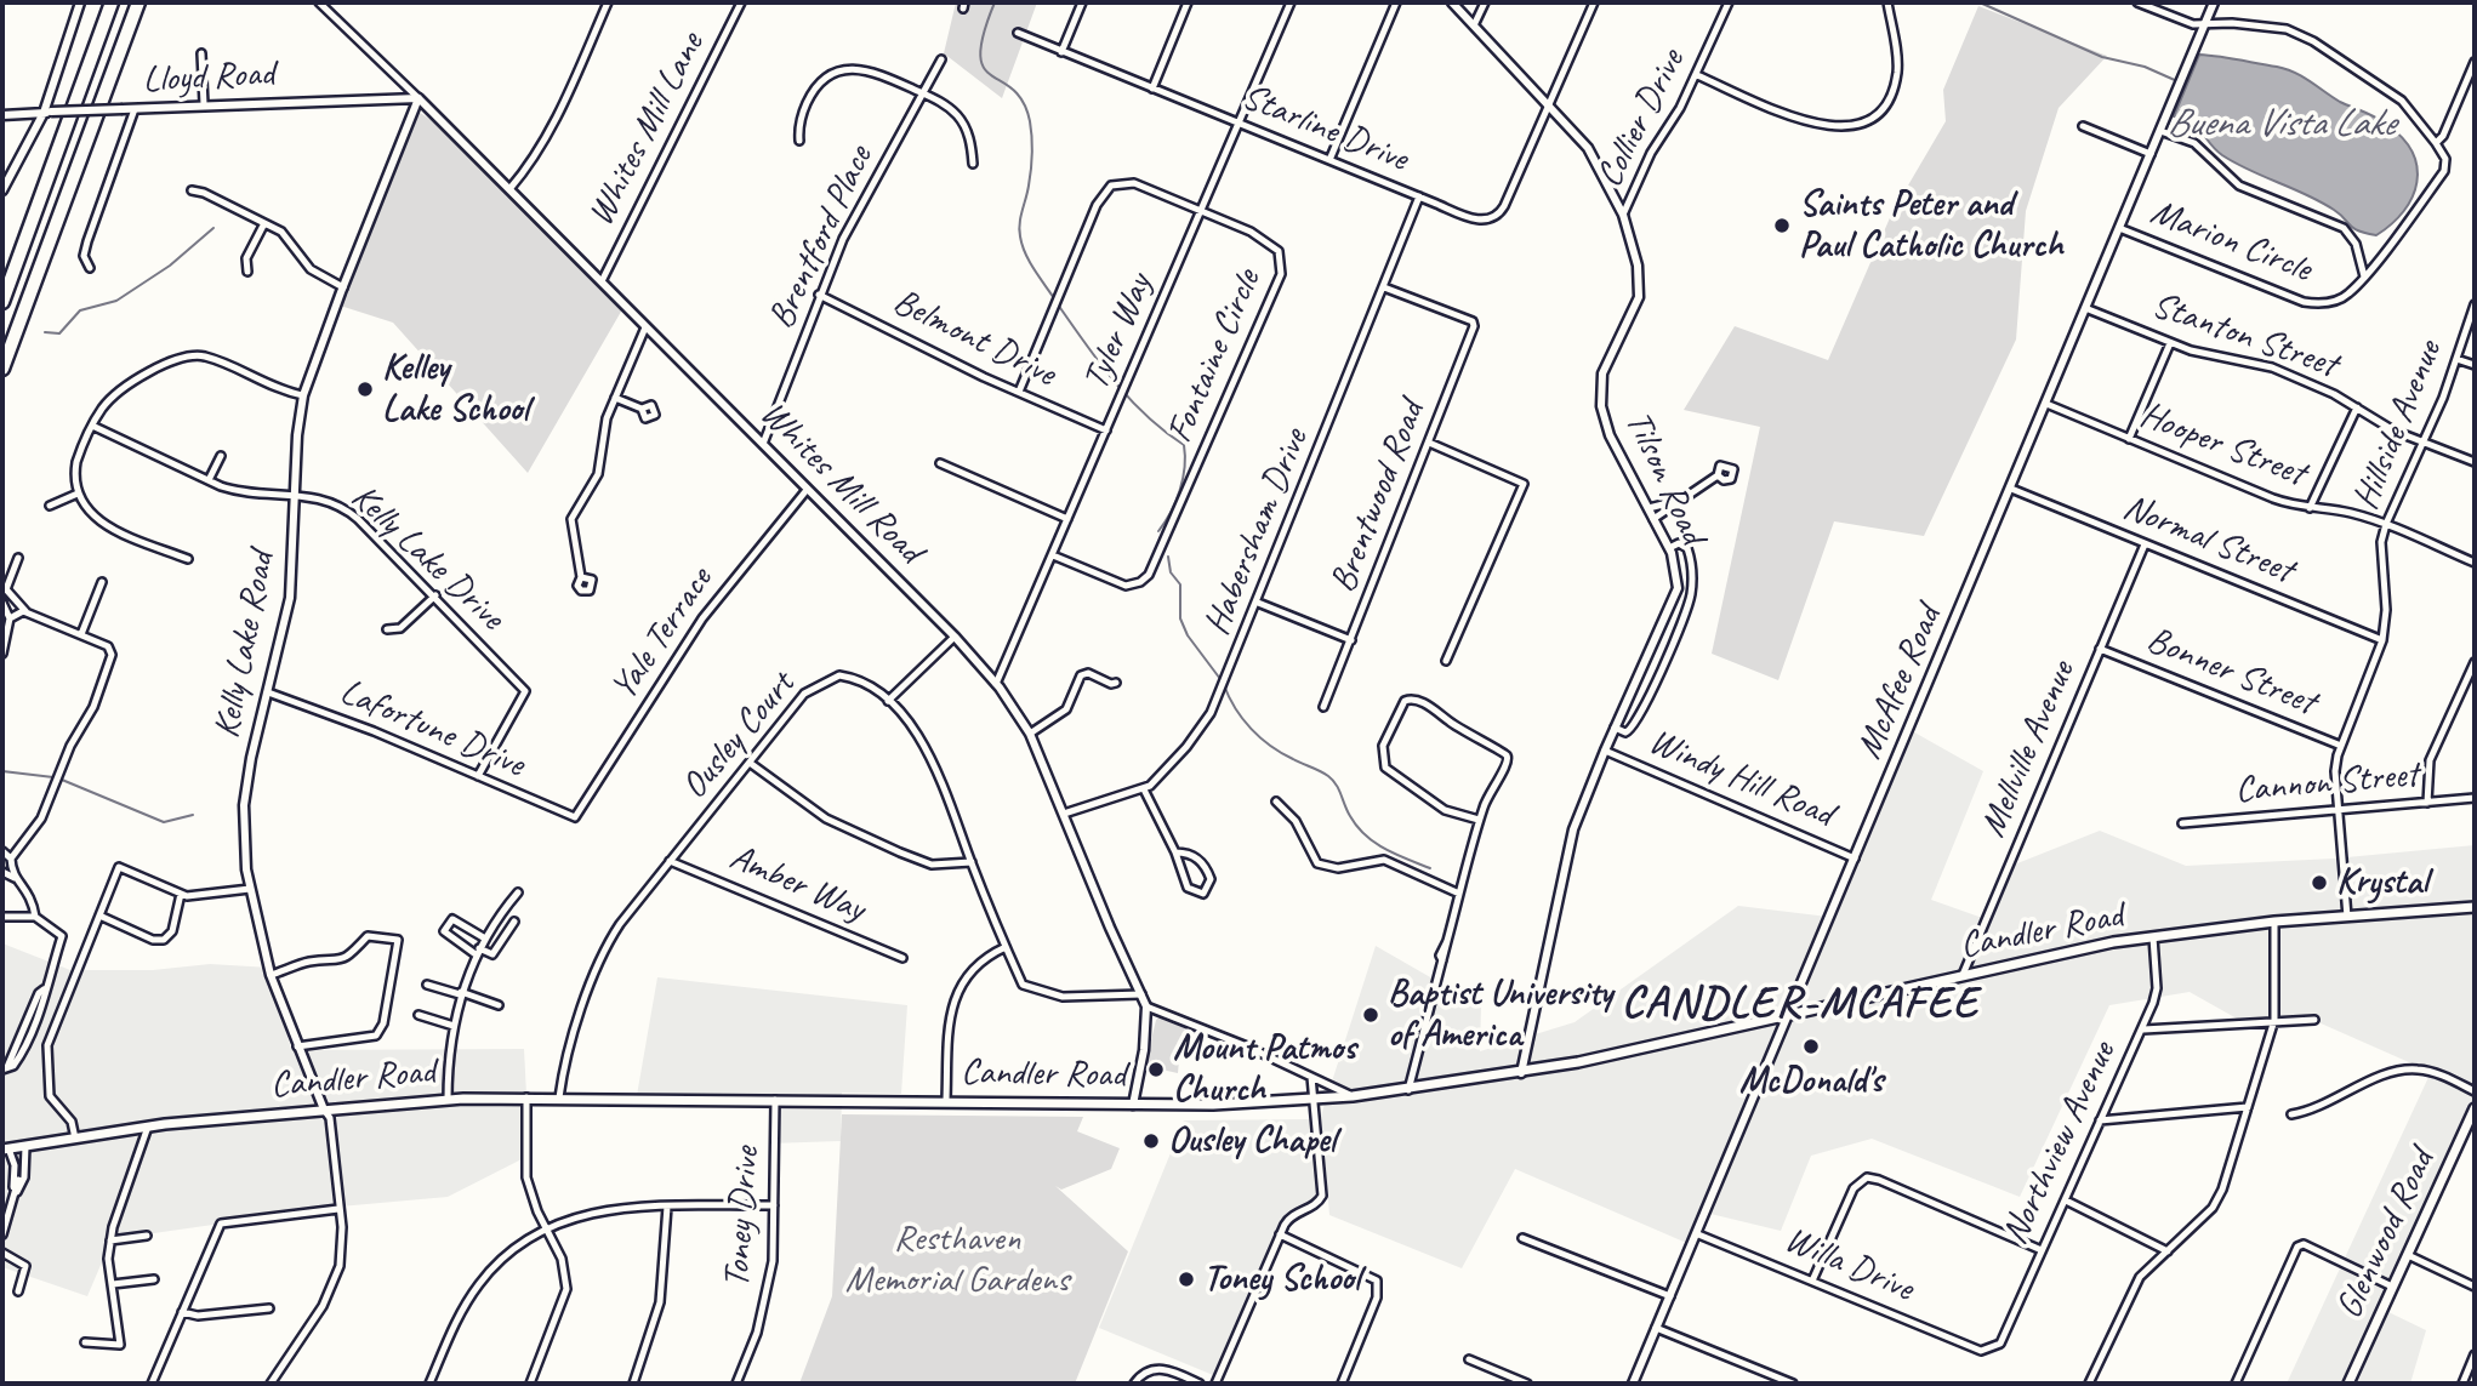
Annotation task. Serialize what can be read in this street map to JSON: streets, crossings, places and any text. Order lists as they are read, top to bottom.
{
  "streets": {
    "main road": ["Candler Road", "Glenwood Road"],
    "street": [
      "Lloyd Road",
      "Collier Drive",
      "Starline Drive",
      "Whites Mill Lane",
      "Brentford Place",
      "Marion Circle",
      "Tyler Way",
      "Stanton Street",
      "Belmont Drive",
      "Fontaine Circle",
      "Hillside Avenue",
      "Hooper Street",
      "Tilson Road",
      "Whites Mill Road",
      "Brentwood Road",
      "Habersham Drive",
      "Normal Street",
      "Kelly Lake Drive",
      "Yale Terrace",
      "Kelly Lake Road",
      "Bonner Street",
      "McAfee Road",
      "Lafortune Drive",
      "Ousley Court",
      "Mellville Avenue",
      "Windy Hill Road",
      "Cannon Street",
      "Amber Way",
      "Northview Avenue",
      "Toney Drive",
      "Willa Drive"
    ]
  },
  "crossings": [
    ["Lloyd Road", "Whites Mill Road"],
    ["Lloyd Road", "Kelly Lake Road"],
    ["Collier Drive", "Tilson Road"],
    ["Starline Drive", "Tyler Way"],
    ["Starline Drive", "Tilson Road"],
    ["Starline Drive", "Habersham Drive"],
    ["Whites Mill Lane", "Whites Mill Road"],
    ["Brentford Place", "Belmont Drive"],
    ["Brentford Place", "Whites Mill Road"],
    ["Marion Circle", "McAfee Road"],
    ["Tyler Way", "Belmont Drive"],
    ["Tyler Way", "Fontaine Circle"],
    ["Tyler Way", "Whites Mill Road"],
    ["Stanton Street", "Hillside Avenue"],
    ["Stanton Street", "McAfee Road"],
    ["Belmont Drive", "Fontaine Circle"],
    ["Hillside Avenue", "Hooper Street"],
    ["Hillside Avenue", "Normal Street"],
    ["Hillside Avenue", "Bonner Street"],
    ["Hillside Avenue", "Cannon Street"],
    ["Hillside Avenue", "Candler Road"],
    ["Hooper Street", "McAfee Road"],
    ["Tilson Road", "Windy Hill Road"],
    ["Tilson Road", "Candler Road"],
    ["Whites Mill Road", "Habersham Drive"],
    ["Whites Mill Road", "Yale Terrace"],
    ["Whites Mill Road", "Kelly Lake Road"],
    ["Whites Mill Road", "Ousley Court"],
    ["Whites Mill Road", "Candler Road"],
    ["Brentwood Road", "Habersham Drive"],
    ["Normal Street", "McAfee Road"],
    ["Normal Street", "Mellville Avenue"],
    ["Kelly Lake Drive", "Kelly Lake Road"],
    ["Kelly Lake Drive", "Lafortune Drive"],
    ["Yale Terrace", "Lafortune Drive"],
    ["Kelly Lake Road", "Lafortune Drive"],
    ["Kelly Lake Road", "Candler Road"],
    ["Bonner Street", "Mellville Avenue"],
    ["McAfee Road", "Windy Hill Road"],
    ["McAfee Road", "Candler Road"],
    ["McAfee Road", "Willa Drive"],
    ["Ousley Court", "Amber Way"],
    ["Ousley Court", "Candler Road"],
    ["Mellville Avenue", "Candler Road"],
    ["Candler Road", "Northview Avenue"],
    ["Candler Road", "Toney Drive"],
    ["Northview Avenue", "Willa Drive"]
  ],
  "districts": ["CANDLER-MCAFEE"],
  "water": ["Buena Vista Lake"],
  "parks": ["Resthaven Memorial Gardens"],
  "places": [
    "Saints Peter and Paul Catholic Church",
    "Kelley Lake School",
    "Krystal",
    "Baptist University of America",
    "McDonald's",
    "Mount Patmos Church",
    "Ousley Chapel",
    "Toney School"
  ]
}
